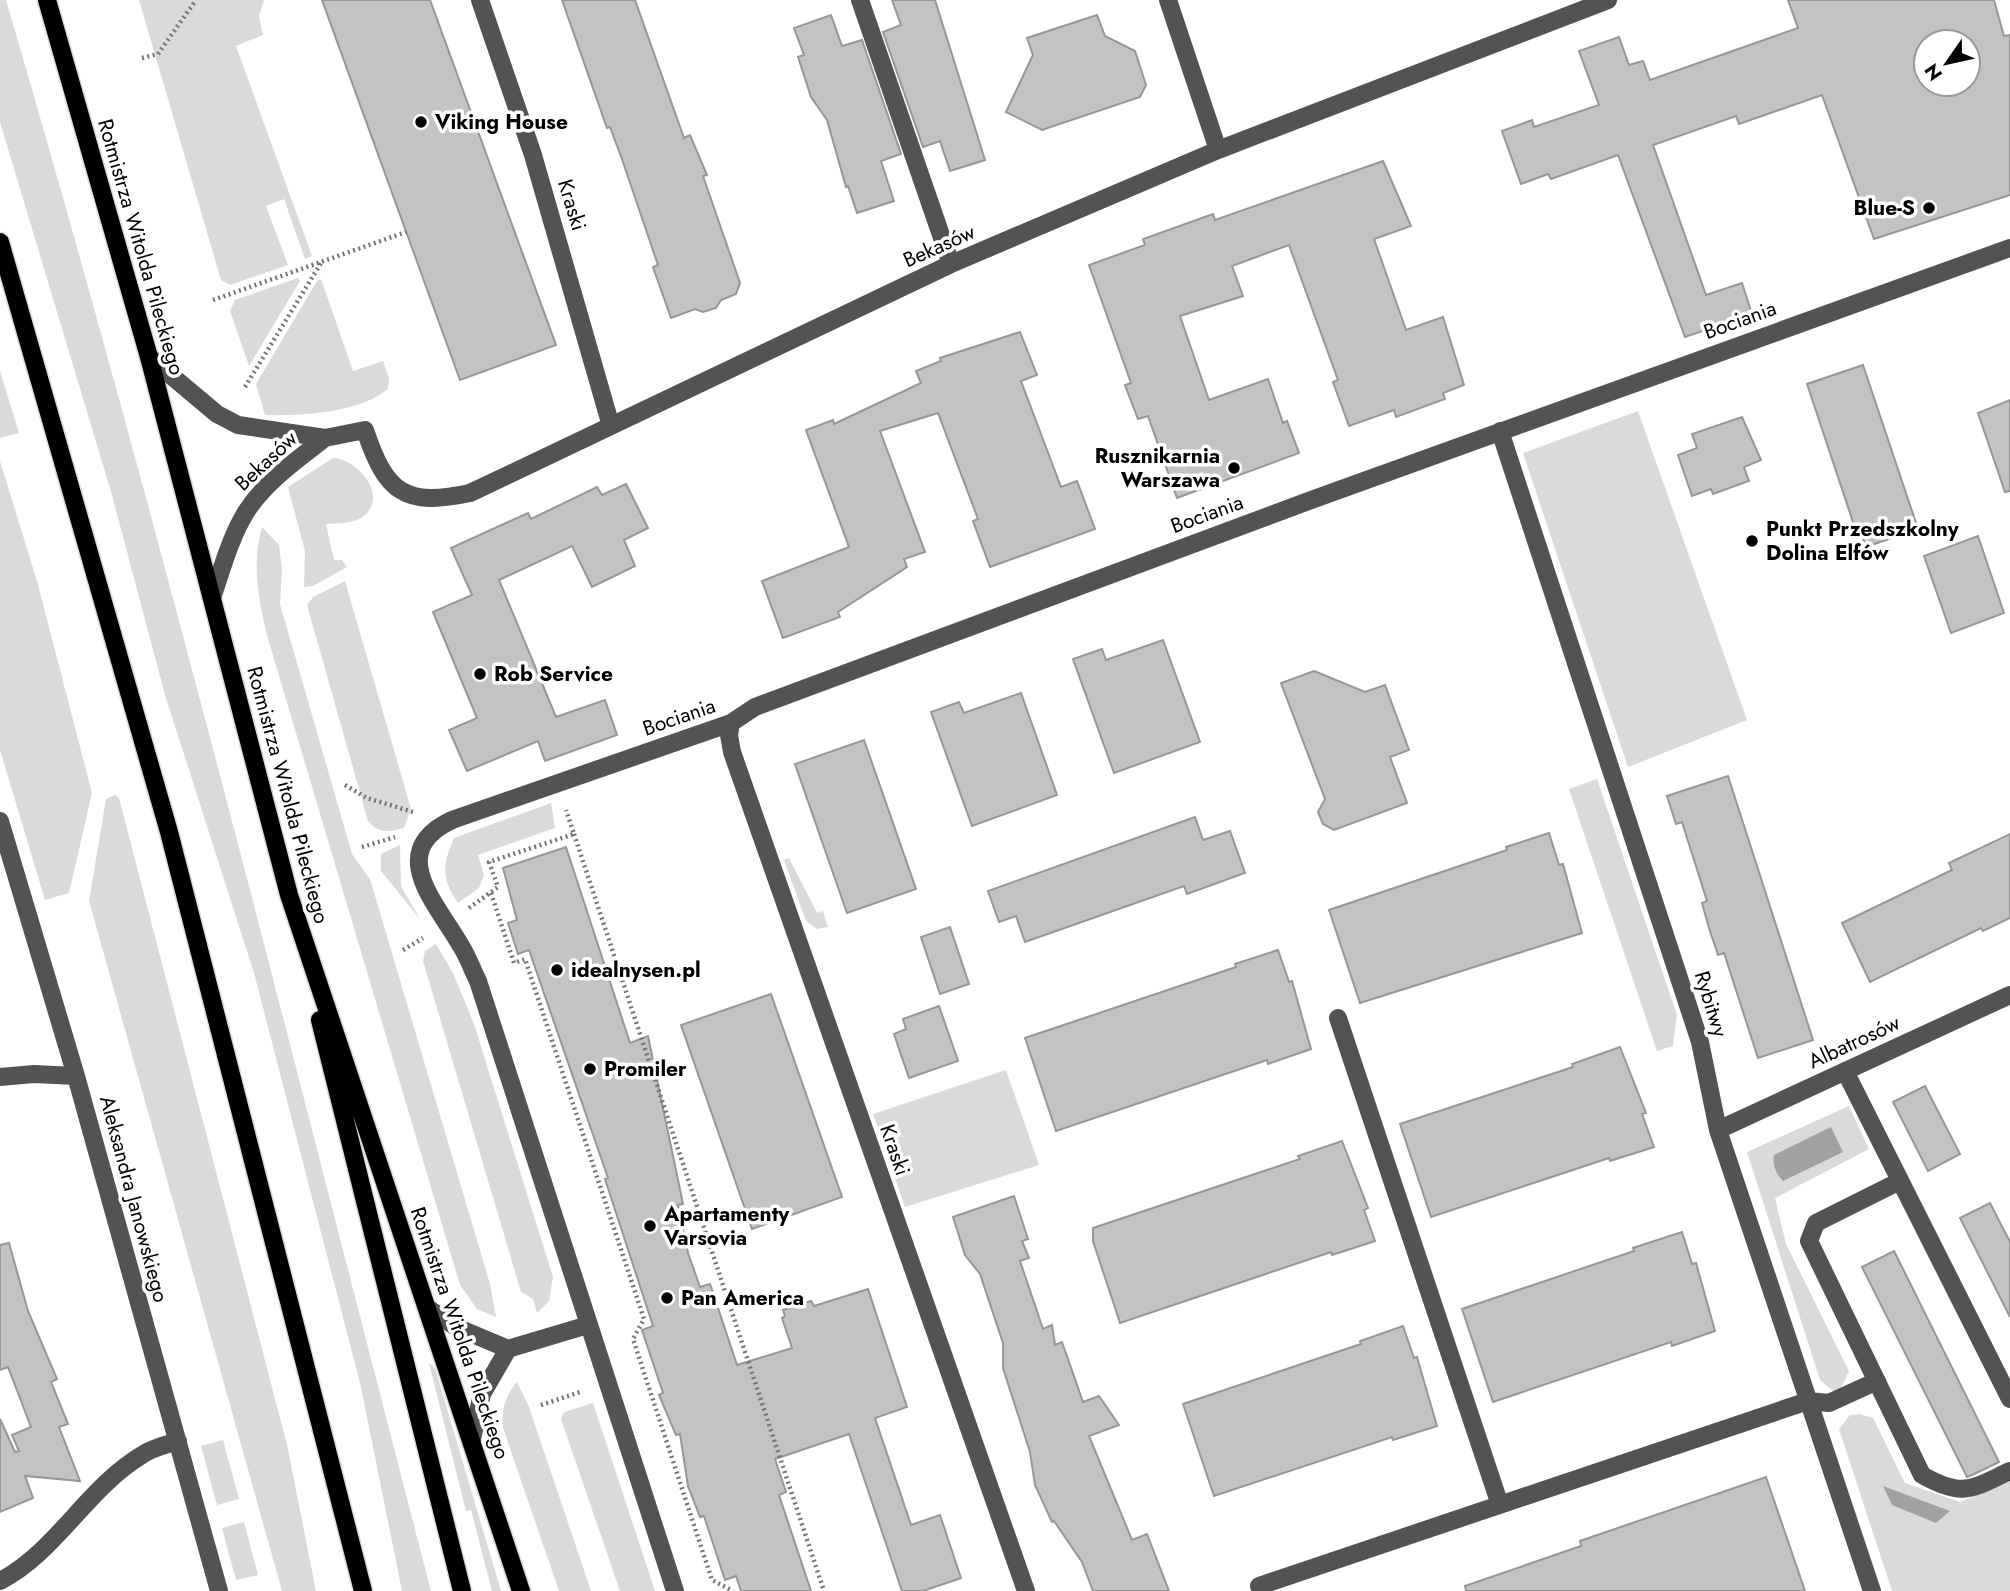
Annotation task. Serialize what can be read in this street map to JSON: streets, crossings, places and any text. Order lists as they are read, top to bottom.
{
  "streets": {
    "main road": ["Rotmistrza Witolda Pileckiego"],
    "street": [
      "Kraski",
      "Bekasów",
      "Bociania",
      "Rybitwy",
      "Albatrosów",
      "Aleksandra Janowskiego"
    ]
  },
  "crossings": [
    ["Kraski", "Bekasów"],
    ["Kraski", "Bociania"],
    ["Bekasów", "Rotmistrza Witolda Pileckiego"],
    ["Bociania", "Rybitwy"],
    ["Rybitwy", "Albatrosów"]
  ],
  "places": [
    "Viking House",
    "Blue-S",
    "Rusznikarnia Warszawa",
    "Punkt Przedszkolny Dolina Elfów",
    "Rob Service",
    "idealnysen.pl",
    "Promiler",
    "Apartamenty Varsovia",
    "Pan America"
  ],
  "north": "bottom left"
}
